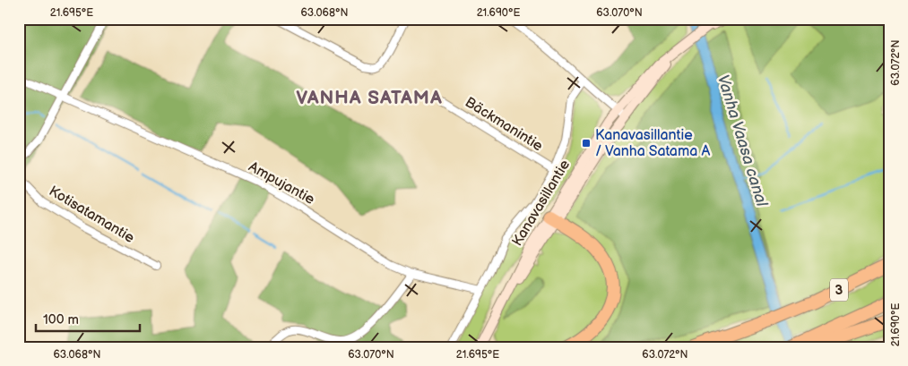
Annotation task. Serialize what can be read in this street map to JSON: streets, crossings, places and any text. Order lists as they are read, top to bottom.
{
  "streets": {
    "highway": ["3"],
    "main road": ["Kanavasillantie"],
    "street": ["Bäckmanintie", "Ampujantie", "Kotisatamantie"]
  },
  "districts": ["VANHA SATAMA"],
  "water": ["Vanha Vaasa canal"],
  "places": {
    "transit": ["Kanavasillantie / Vanha Satama A"]
  },
  "scale_bar": "100 m",
  "coordinates": [
    "21.695°E",
    "63.068°N",
    "21.690°E",
    "63.070°N",
    "63.072°N"
  ]
}
